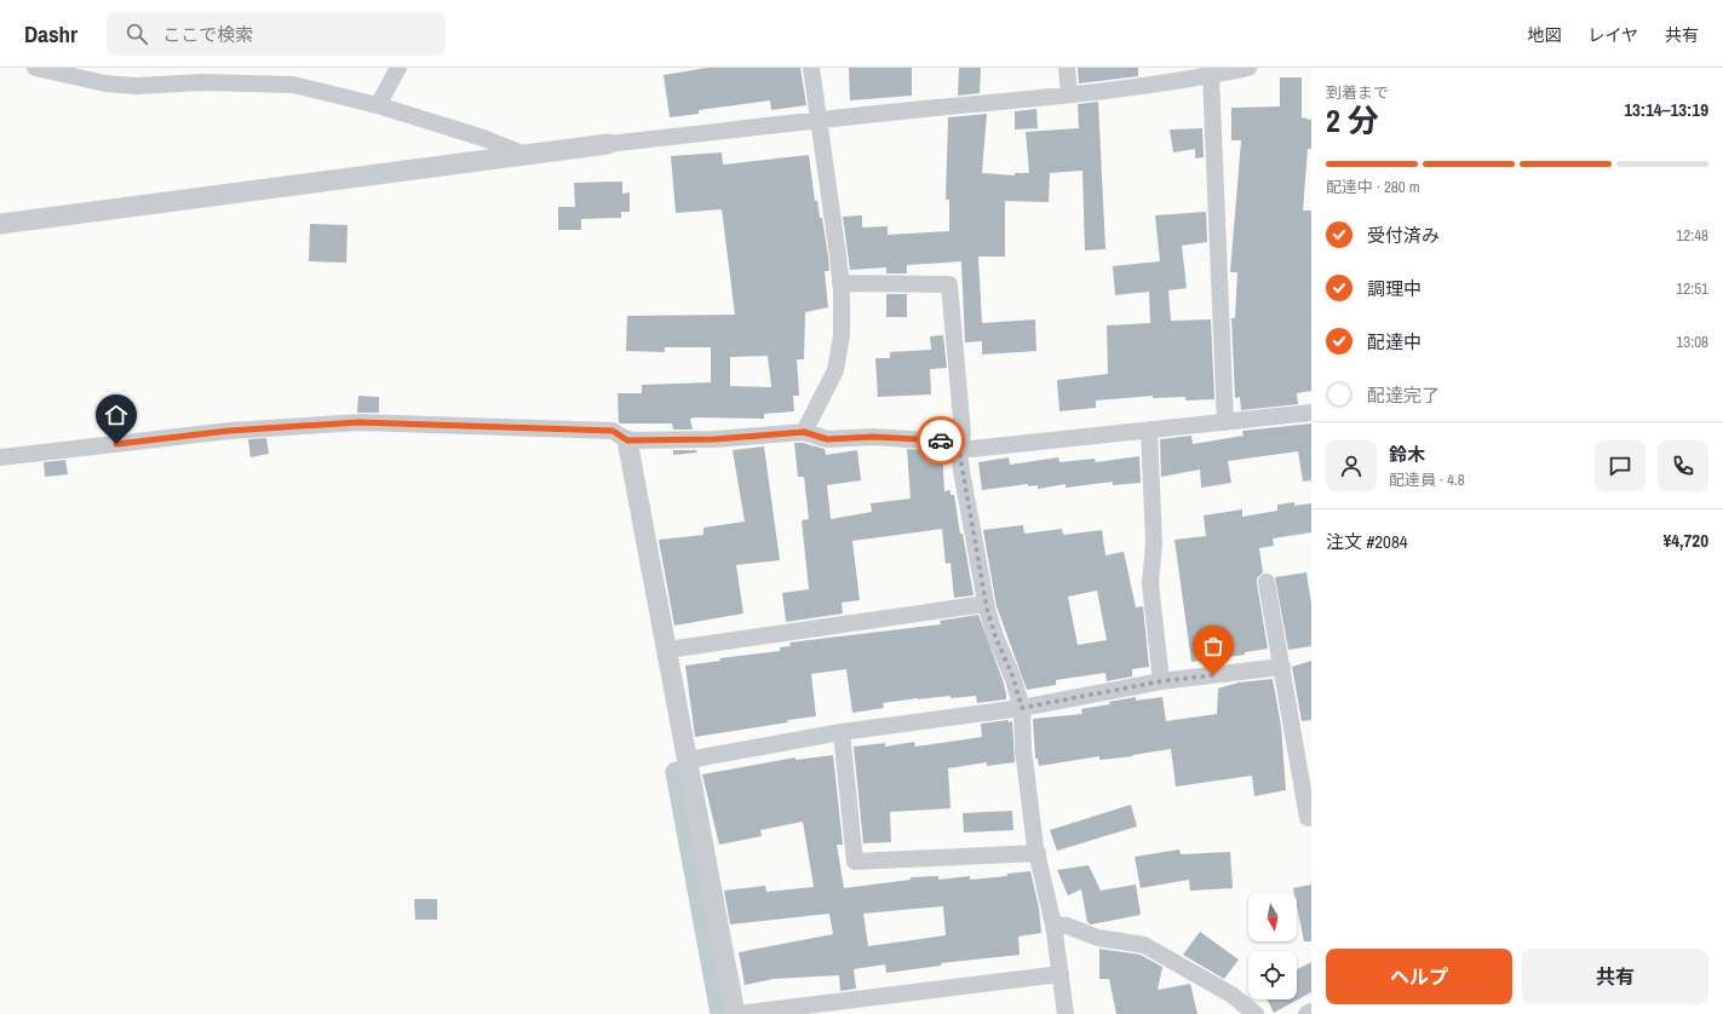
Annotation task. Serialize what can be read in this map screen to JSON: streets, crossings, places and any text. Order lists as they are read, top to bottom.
{
  "north": "bottom",
  "page": {
    "header": "Dashr",
    "search": "ここで検索",
    "nav": ["地図", "レイヤ", "共有"],
    "heading": ["2 分", "到着まで", "13:14–13:19"],
    "panel": [
      "鈴木",
      "配達員 · 4.8",
      "注文 #2084",
      "¥4,720"
    ],
    "bar": "配達中 · 280 m",
    "list": [
      ["受付済み", "12:48"],
      ["調理中", "12:51"],
      ["配達中", "13:08"],
      "配達完了"
    ],
    "buttons": ["ヘルプ", "共有"]
  }
}
